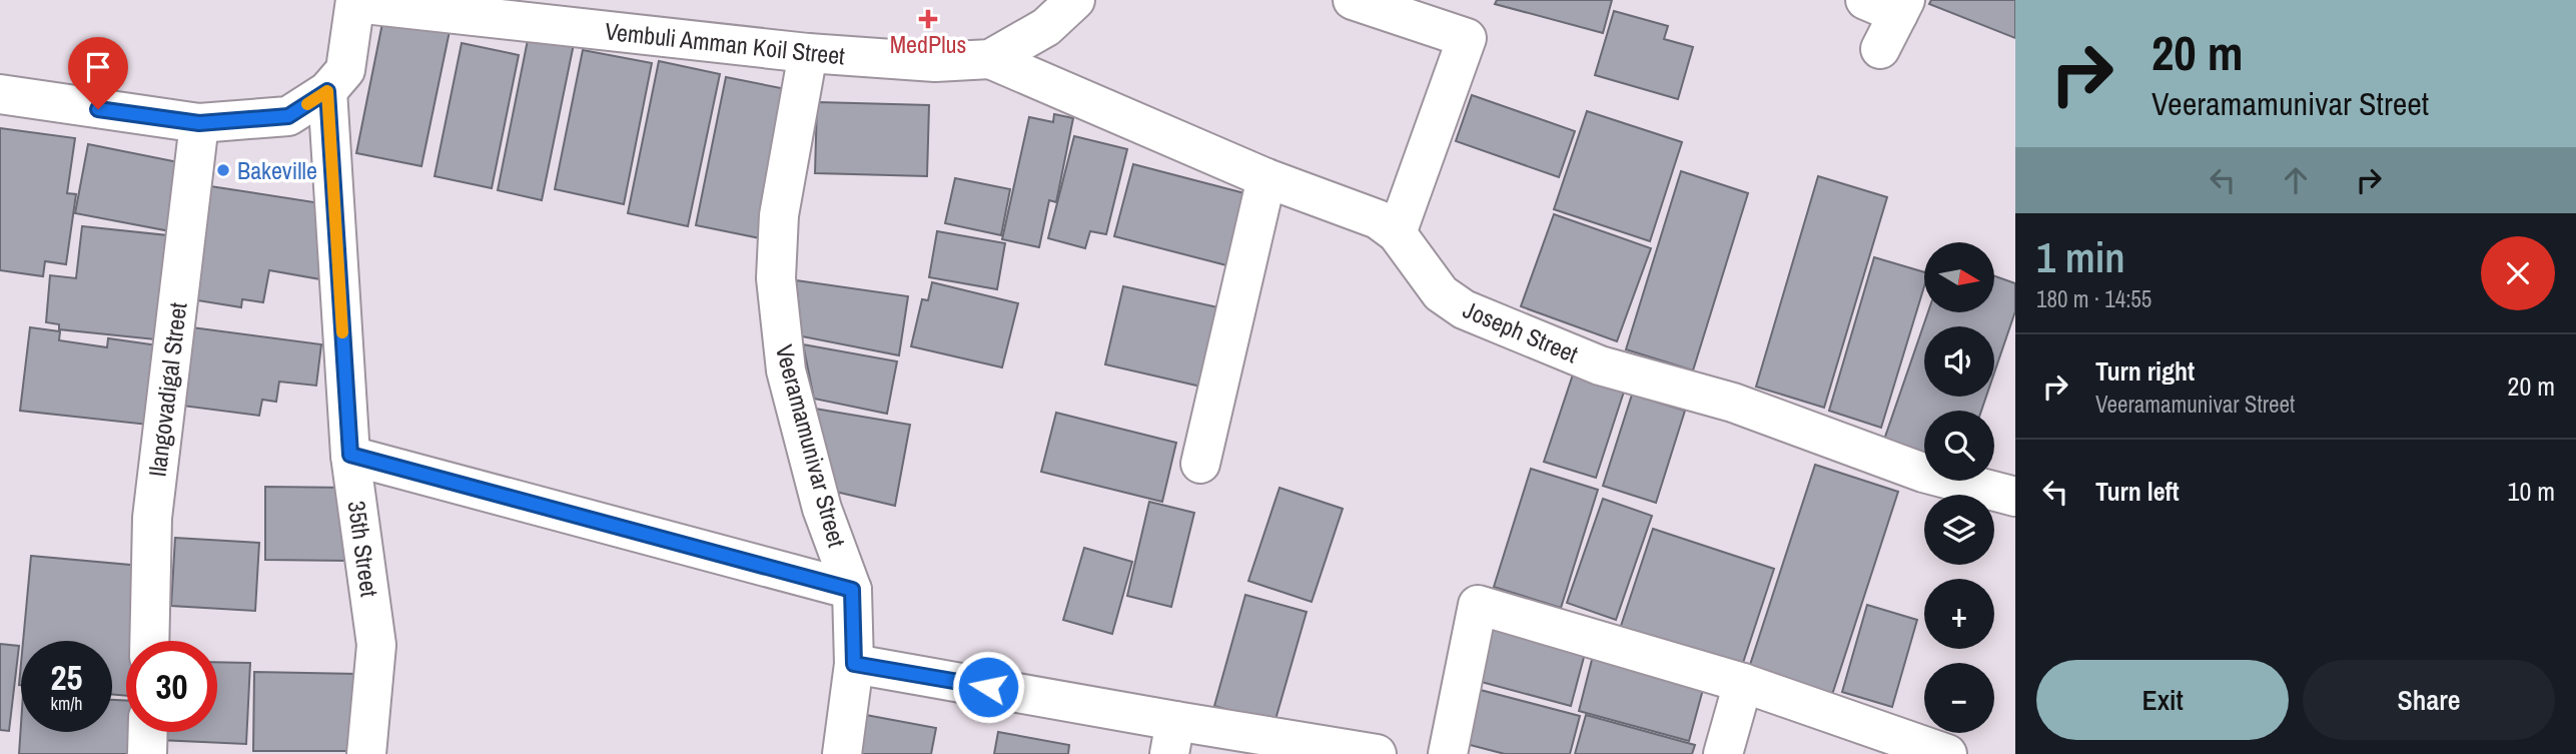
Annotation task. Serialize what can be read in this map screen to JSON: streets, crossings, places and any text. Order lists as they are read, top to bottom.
{
  "streets": {
    "street": [
      "Vembuli Amman Koil Street",
      "Joseph Street",
      "Ilangovadigal Street",
      "Veeramamunivar Street",
      "35th Street"
    ]
  },
  "crossings": [
    ["Vembuli Amman Koil Street", "Joseph Street"],
    ["Vembuli Amman Koil Street", "Veeramamunivar Street"]
  ],
  "places": {
    "health": ["MedPlus"],
    "other": ["Bakeville"]
  },
  "north": "right",
  "page": {
    "turn": ["20 m", "Veeramamunivar Street"],
    "heading": ["1 min", "180 m · 14:55"],
    "map_buttons": ["+", "−"],
    "list": [
      {
        "name": "Turn right",
        "note": "Veeramamunivar Street",
        "value": "20 m"
      },
      {
        "name": "Turn left",
        "value": "10 m"
      }
    ],
    "speed": "25 km/h",
    "limit": "30",
    "buttons": ["Exit", "Share"]
  }
}
